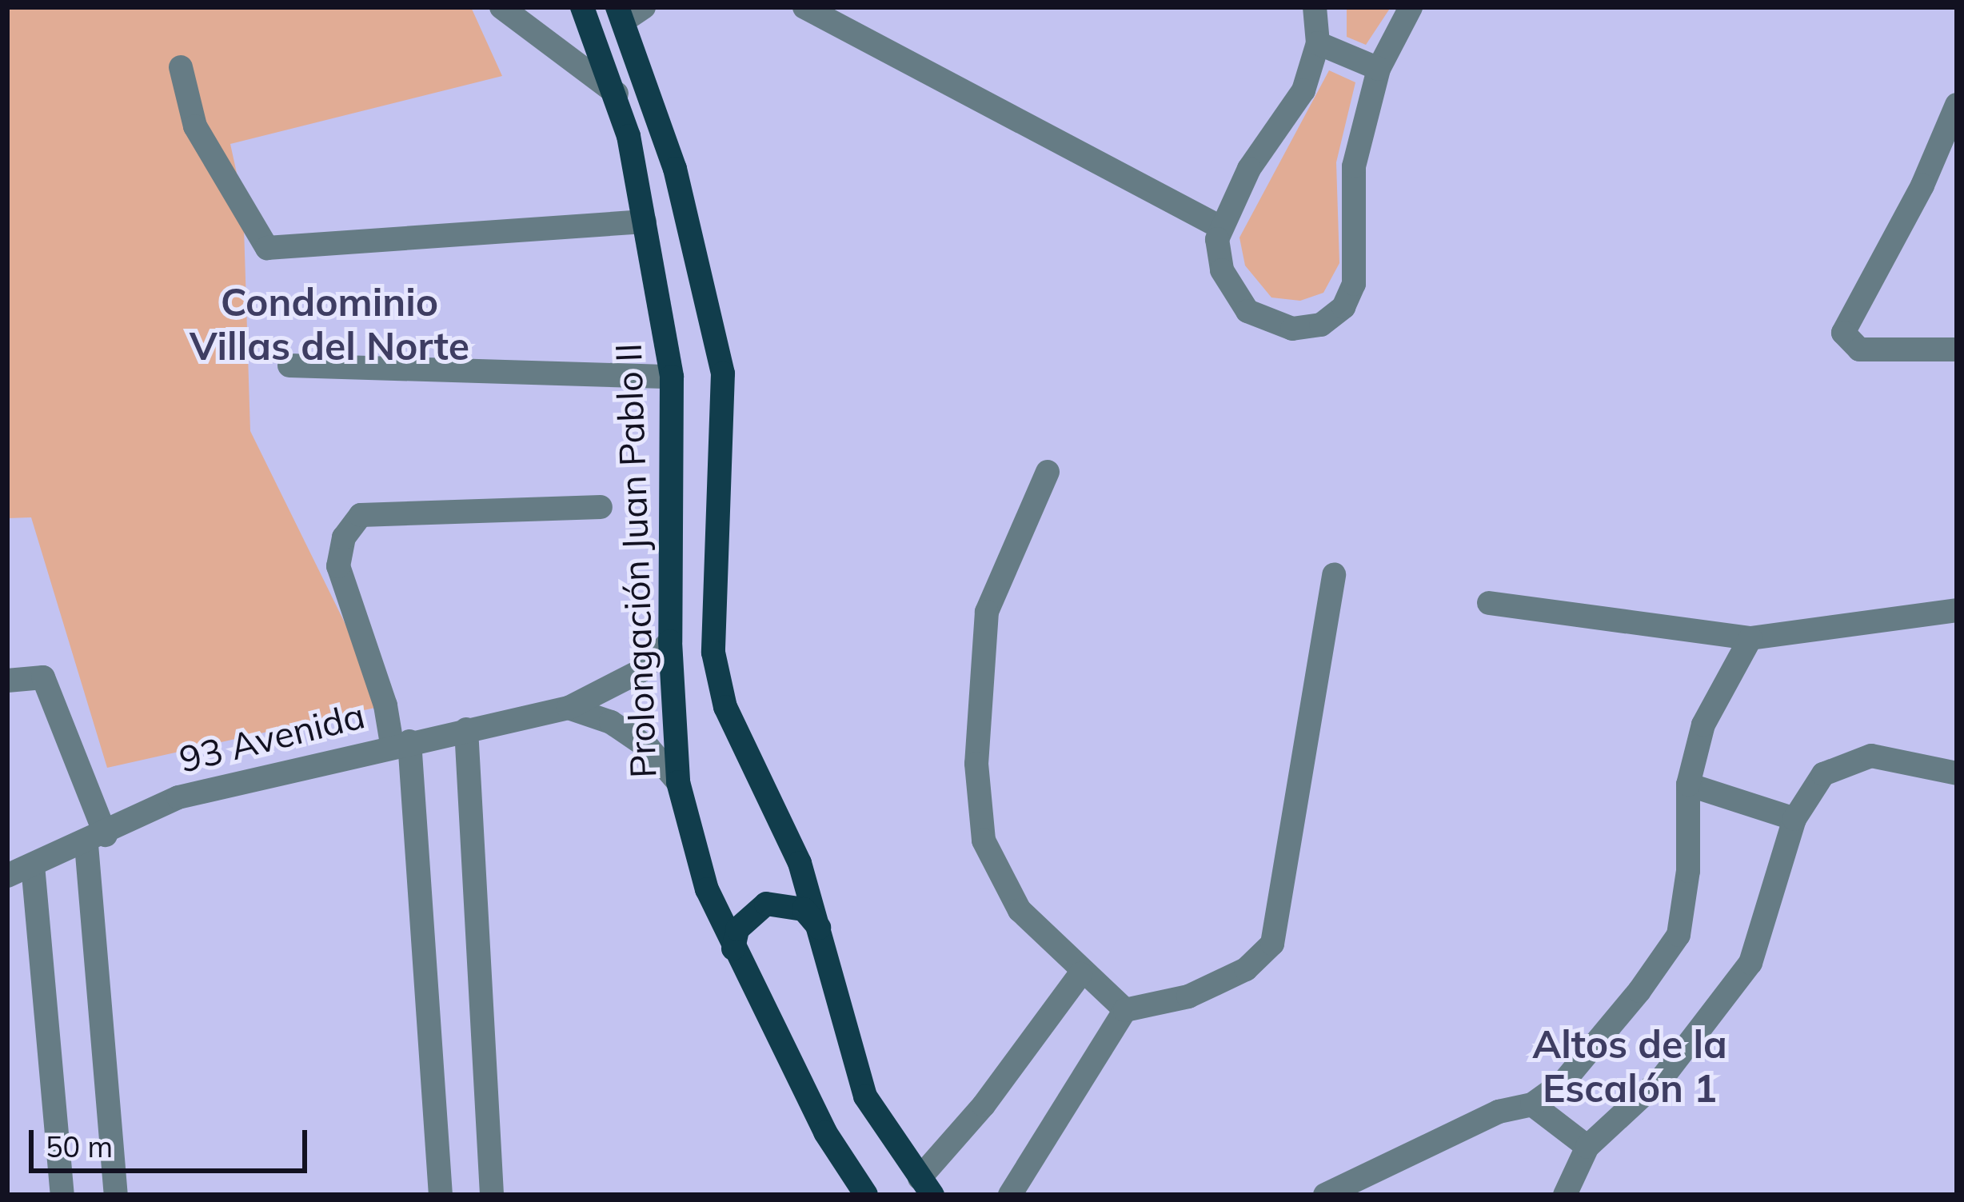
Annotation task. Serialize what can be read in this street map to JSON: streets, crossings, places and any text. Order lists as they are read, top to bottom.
{
  "streets": {
    "main road": ["Prolongación Juan Pablo II"],
    "street": ["93 Avenida"]
  },
  "crossings": [
    ["Prolongación Juan Pablo II", "93 Avenida"]
  ],
  "districts": ["Condominio Villas del Norte", "Altos de la Escalón 1"],
  "scale_bar": "50 m"
}
